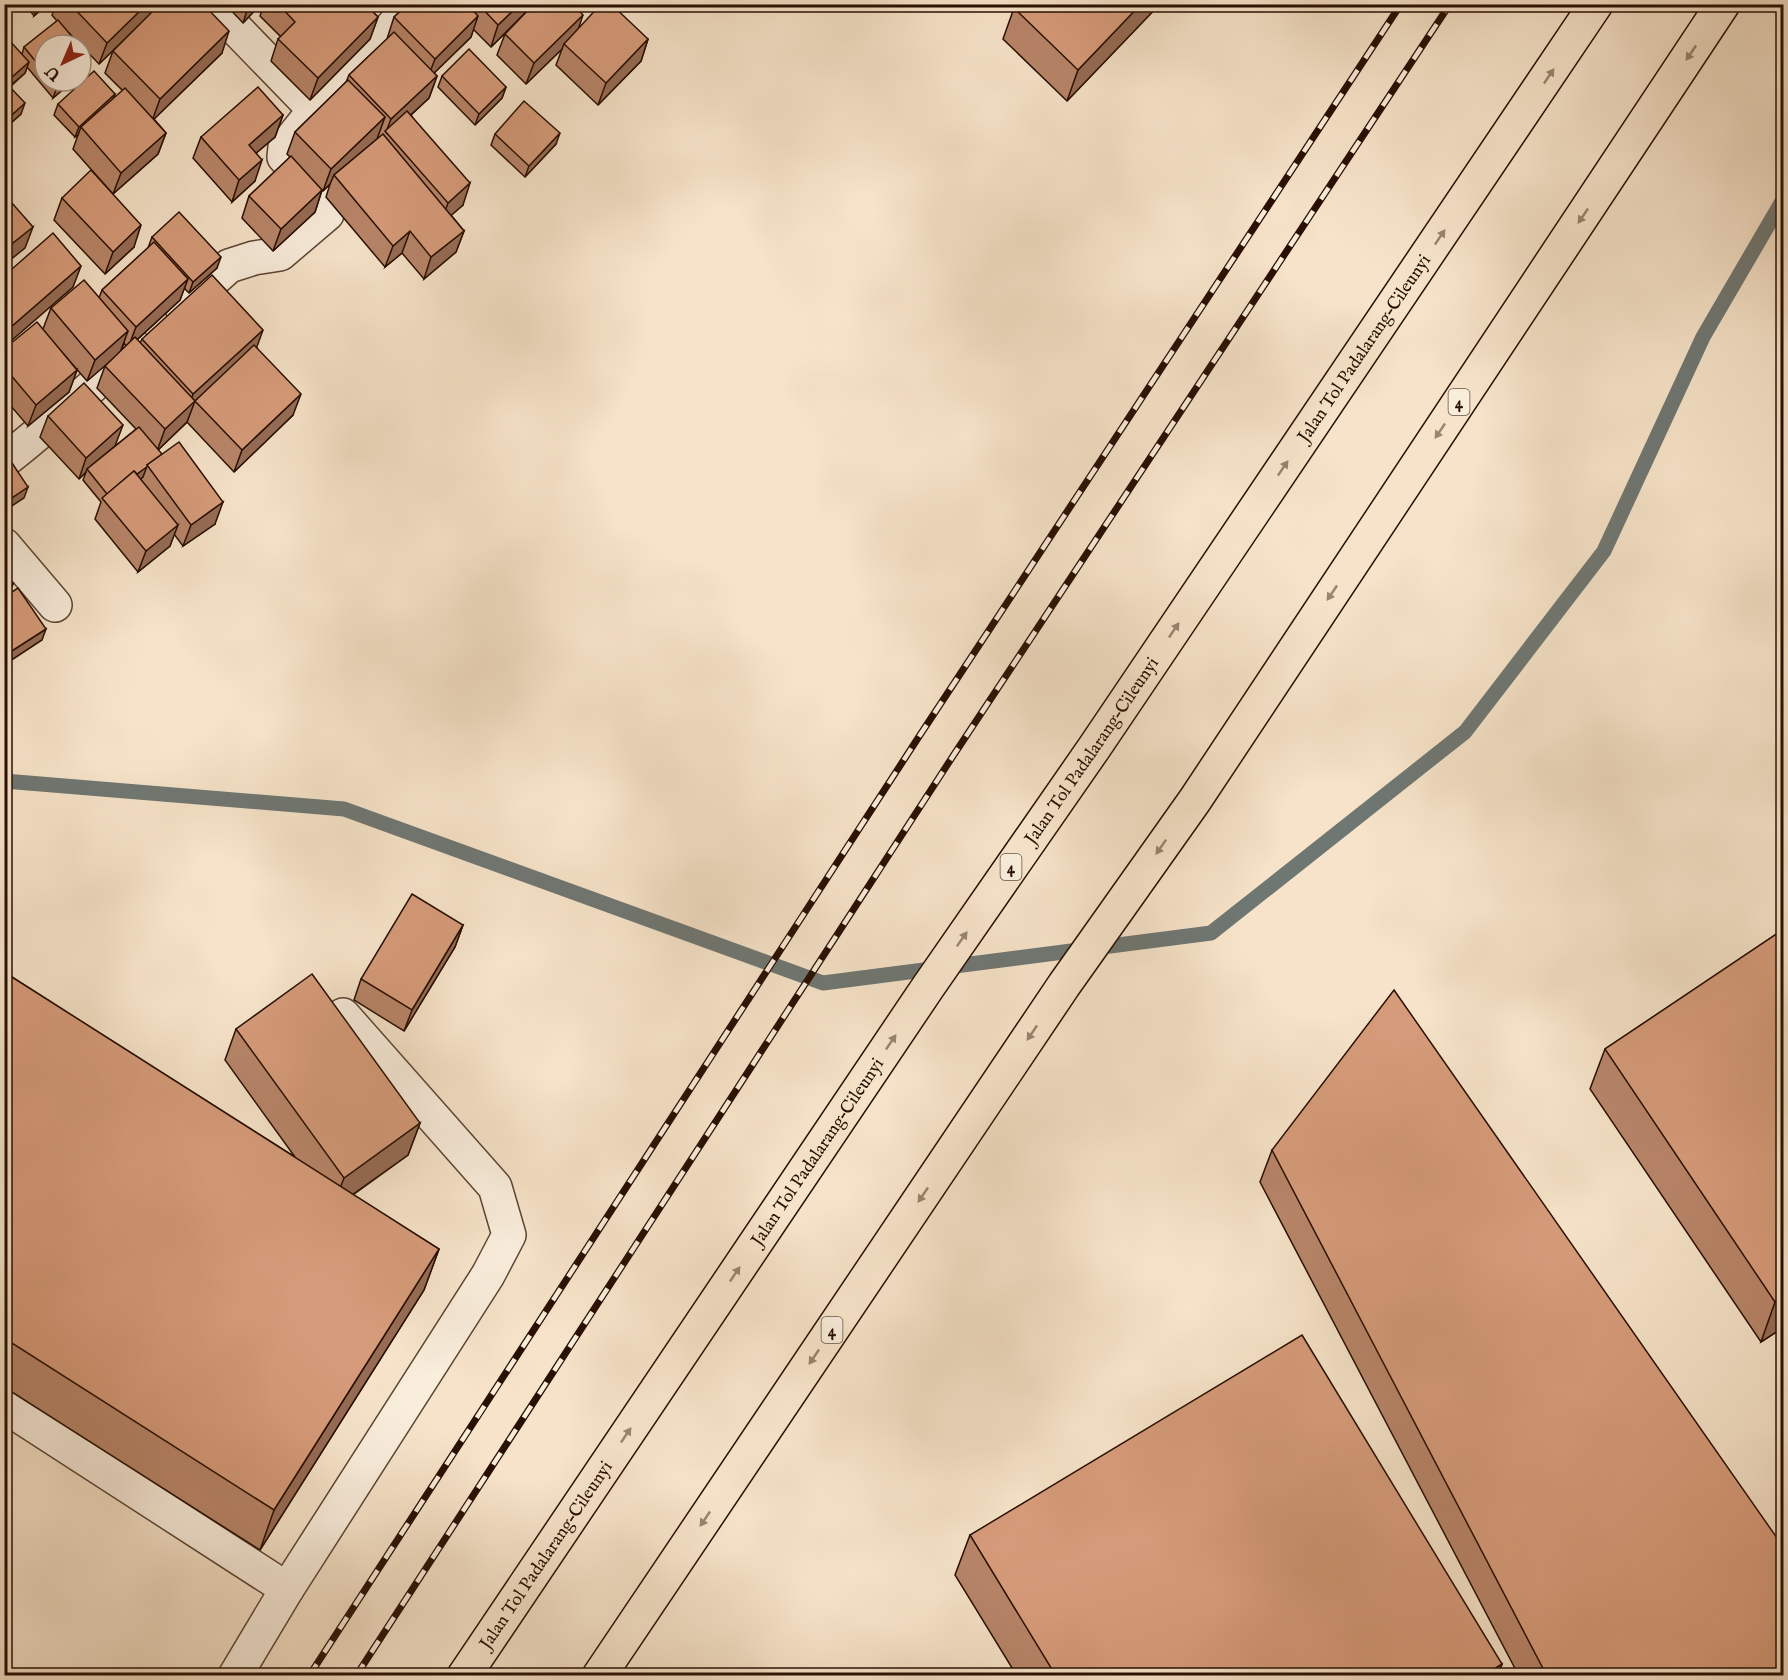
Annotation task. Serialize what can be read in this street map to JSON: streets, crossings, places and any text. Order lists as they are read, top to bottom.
{
  "streets": {
    "highway": ["Jalan Tol Padalarang–Cileunyi", "4"]
  },
  "north": "bottom left"
}
